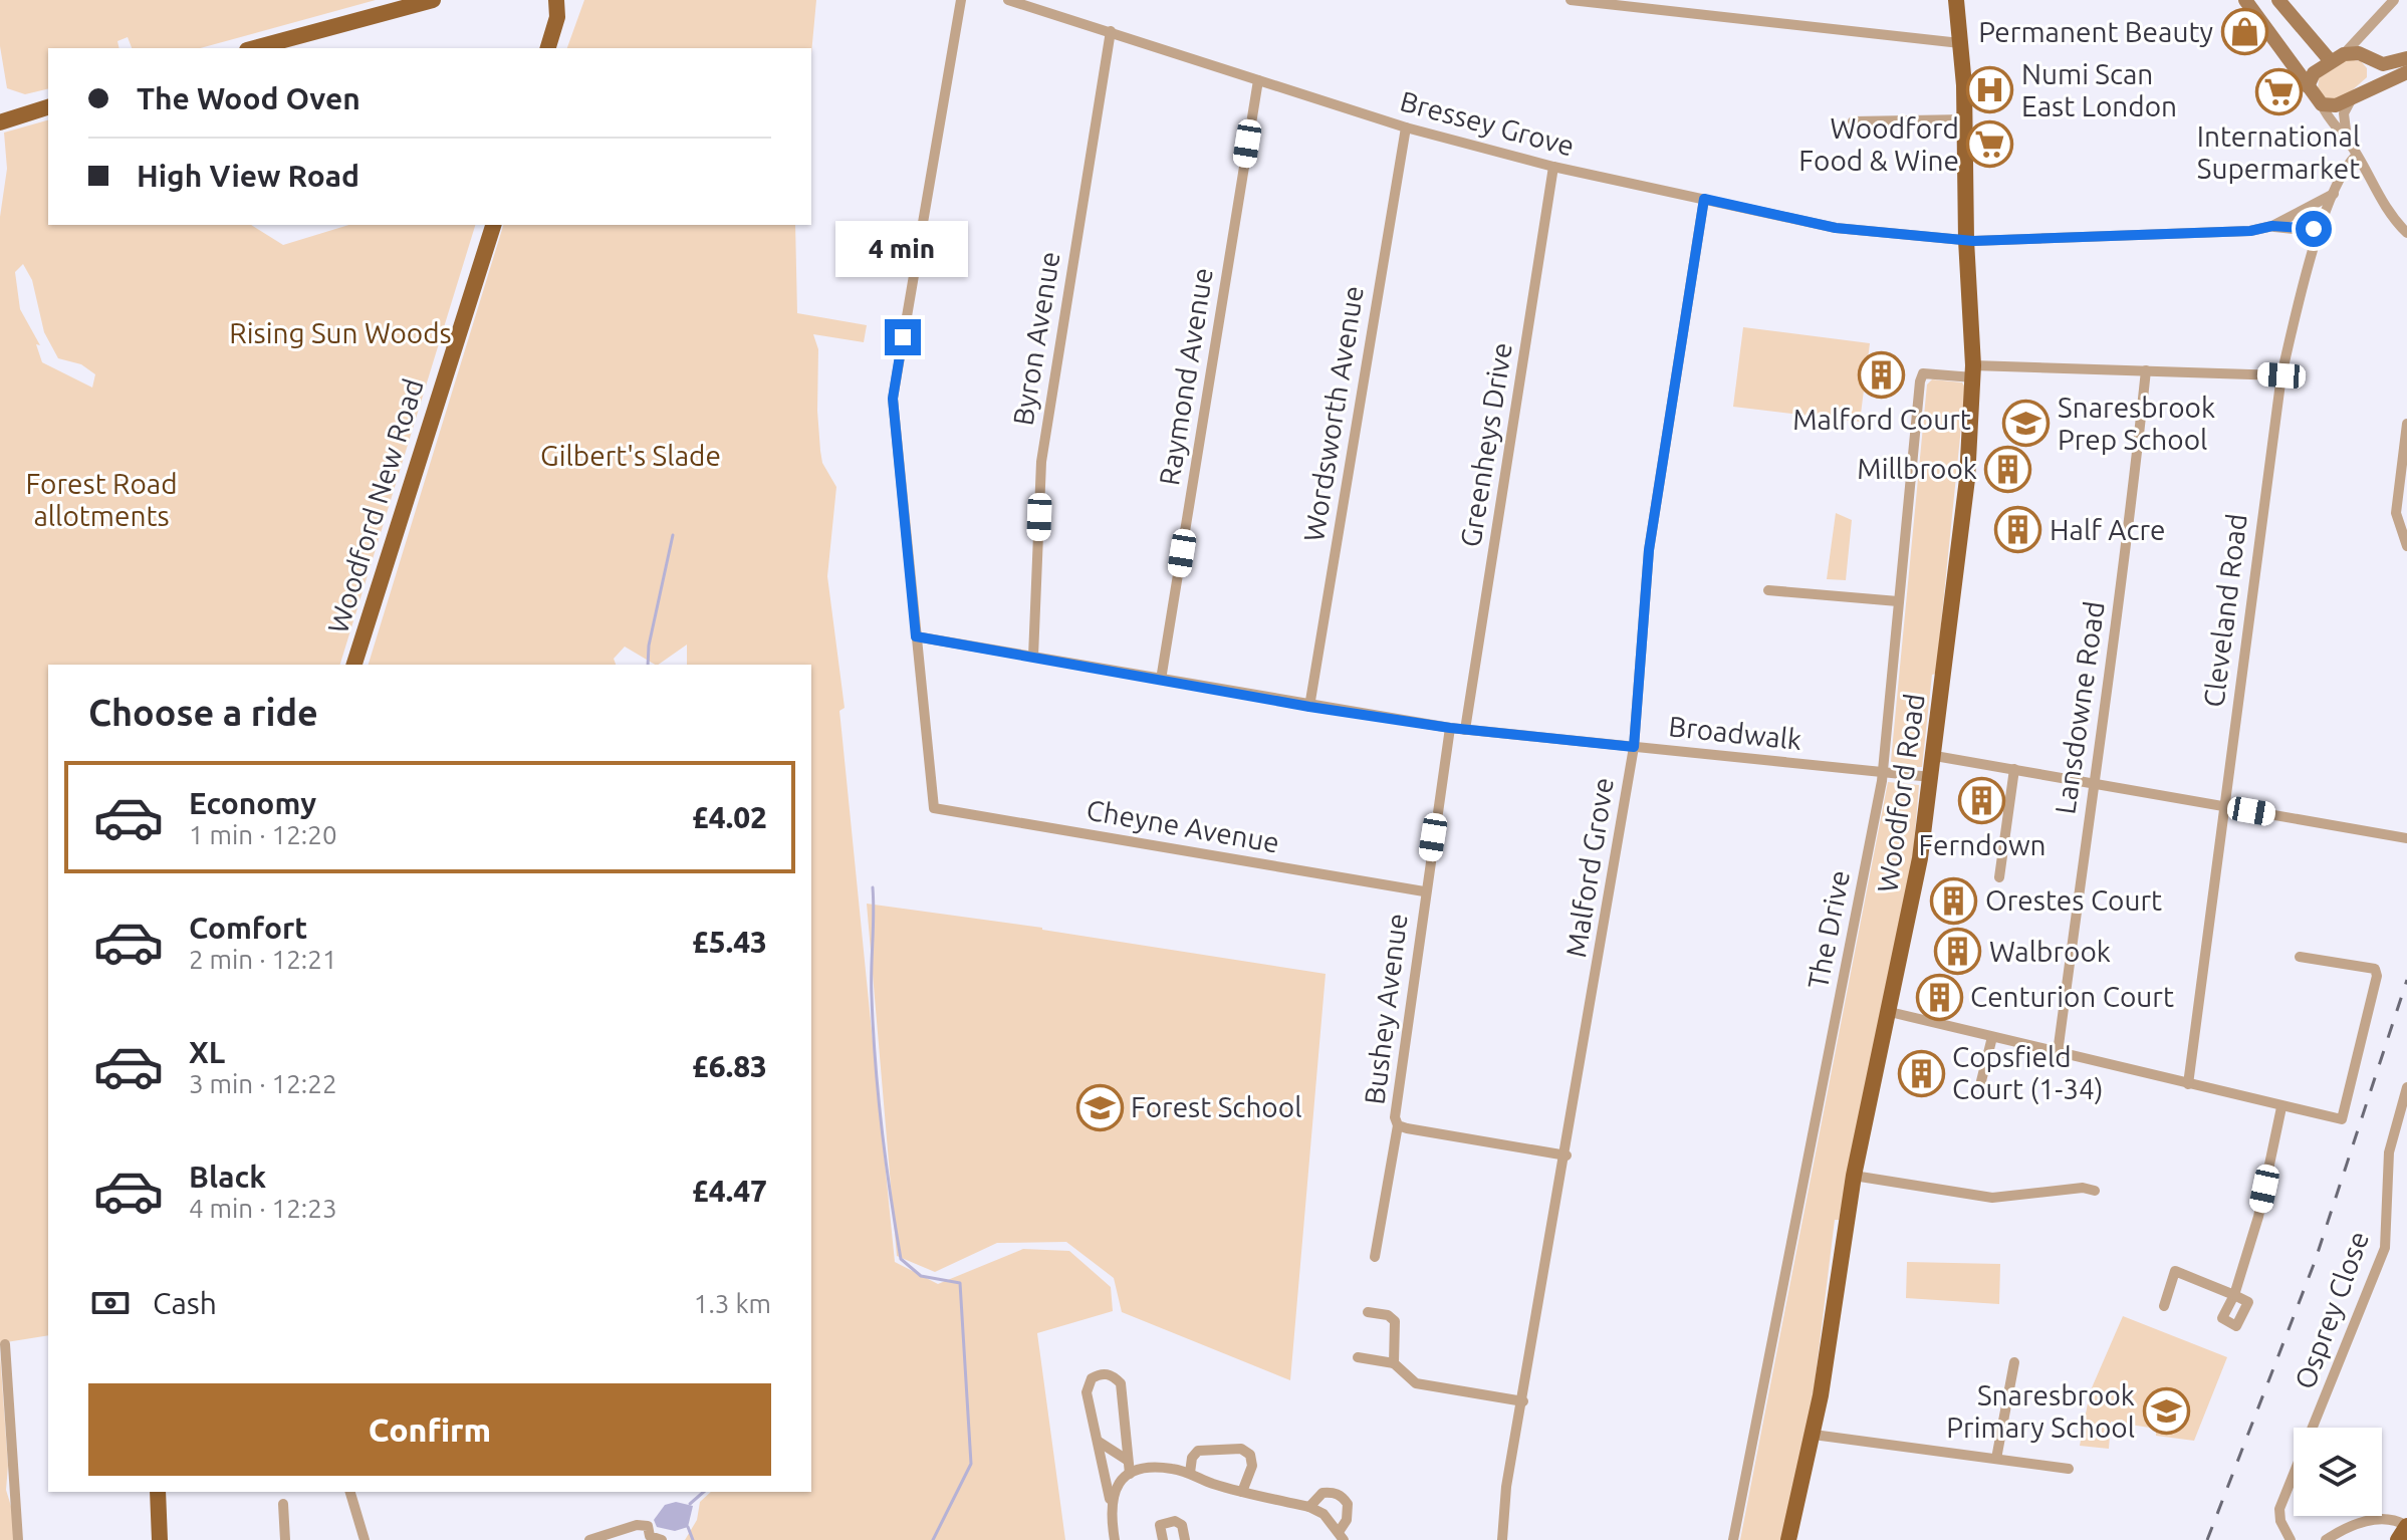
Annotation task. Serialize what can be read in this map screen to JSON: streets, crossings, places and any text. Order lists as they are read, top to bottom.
{
  "streets": {
    "main road": ["Woodford New Road", "Woodford Road"],
    "street": [
      "Bressey Grove",
      "Byron Avenue",
      "Raymond Avenue",
      "Wordsworth Avenue",
      "Greenheys Drive",
      "Cleveland Road",
      "Lansdowne Road",
      "Broadwalk",
      "Cheyne Avenue",
      "Malford Grove",
      "The Drive",
      "Bushey Avenue",
      "Osprey Close"
    ]
  },
  "crossings": [
    ["Bressey Grove", "Byron Avenue"],
    ["Bressey Grove", "Raymond Avenue"],
    ["Bressey Grove", "Wordsworth Avenue"],
    ["Bressey Grove", "Greenheys Drive"],
    ["Bressey Grove", "Woodford Road"],
    ["Bressey Grove", "Malford Grove"],
    ["Byron Avenue", "Broadwalk"],
    ["Raymond Avenue", "Broadwalk"],
    ["Wordsworth Avenue", "Broadwalk"],
    ["Greenheys Drive", "Broadwalk"],
    ["Broadwalk", "Woodford Road"],
    ["Broadwalk", "Cheyne Avenue"],
    ["Broadwalk", "Malford Grove"],
    ["Broadwalk", "The Drive"],
    ["Broadwalk", "Bushey Avenue"],
    ["Woodford Road", "The Drive"],
    ["Cheyne Avenue", "Bushey Avenue"],
    ["Malford Grove", "Bushey Avenue"]
  ],
  "parks": ["Rising Sun Woods", "Gilbert's Slade", "Forest Road allotments"],
  "places": {
    "shop": ["Permanent Beauty"],
    "hospital": ["Numi Scan East London"],
    "supermarket": ["International Supermarket", "Woodford Food & Wine"],
    "building": [
      "Malford Court",
      "Millbrook",
      "Half Acre",
      "Ferndown",
      "Orestes Court",
      "Walbrook",
      "Centurion Court",
      "Copsfield Court (1-34)"
    ],
    "school or university": ["Snaresbrook Prep School", "Forest School", "Snaresbrook Primary School"]
  },
  "page": {
    "banner": ["The Wood Oven", "High View Road"],
    "bubble": "4 min",
    "heading": "Choose a ride",
    "list": [
      {
        "name": "Economy",
        "note": "1 min · 12:20",
        "value": "£4.02"
      },
      {
        "name": "Comfort",
        "note": "2 min · 12:21",
        "value": "£5.43"
      },
      {
        "name": "XL",
        "note": "3 min · 12:22",
        "value": "£6.83"
      },
      {
        "name": "Black",
        "note": "4 min · 12:23",
        "value": "£4.47"
      }
    ],
    "pay": ["Cash", "1.3 km"],
    "buttons": "Confirm"
  }
}
